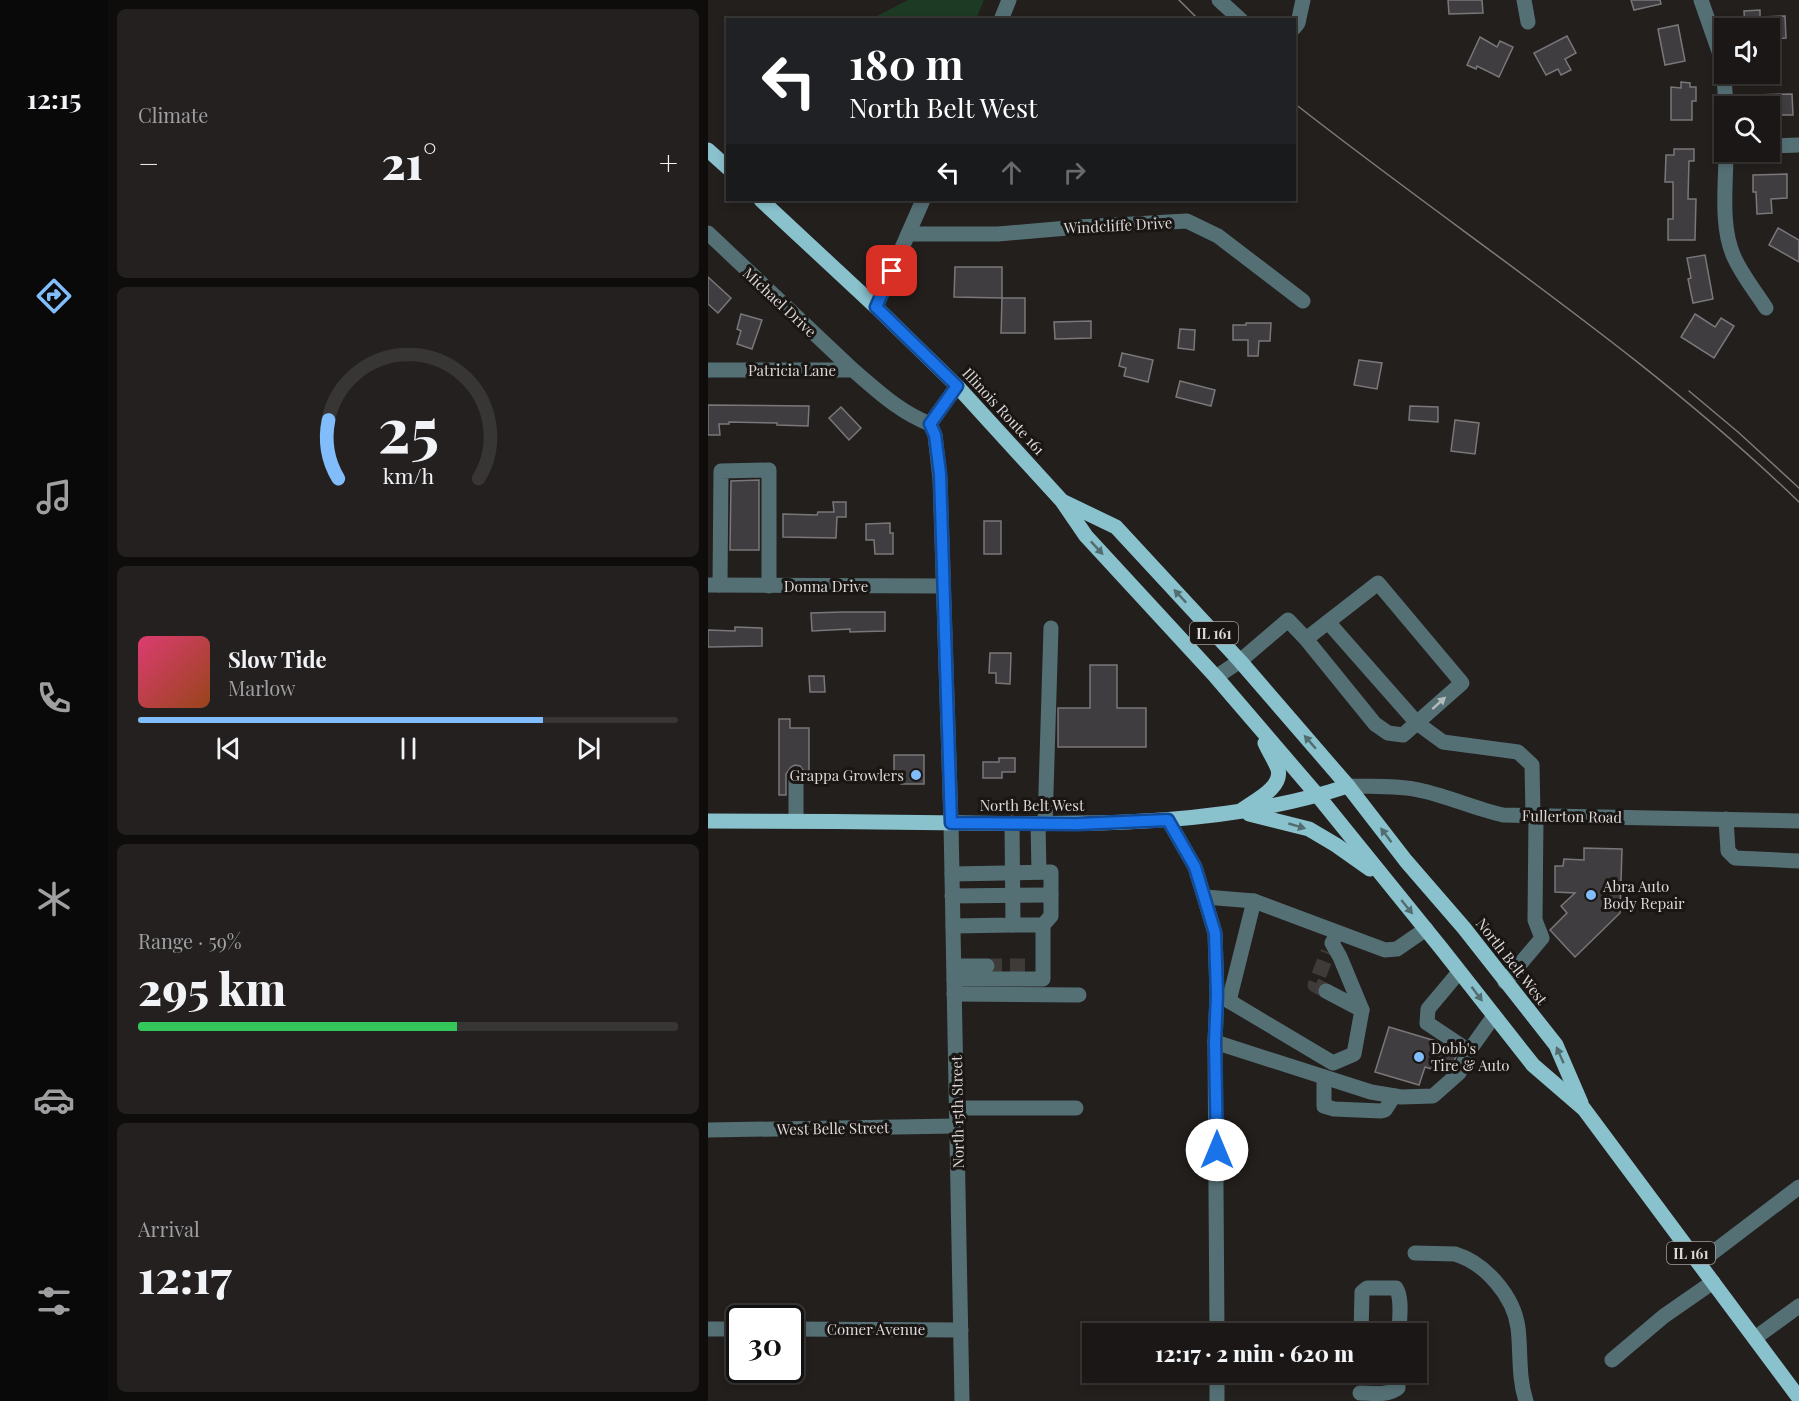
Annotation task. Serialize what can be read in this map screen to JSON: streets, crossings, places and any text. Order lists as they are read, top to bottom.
{
  "streets": {
    "main road": ["Illinois Route 161", "IL 161", "North Belt West"],
    "street": [
      "Windcliffe Drive",
      "Michael Drive",
      "Patricia Lane",
      "Donna Drive",
      "Fullerton Road",
      "North 15th Street",
      "West Belle Street",
      "Comer Avenue"
    ]
  },
  "crossings": [
    ["Michael Drive", "Patricia Lane"],
    ["Patricia Lane", "North 15th Street"],
    ["Illinois Route 161", "North Belt West"],
    ["Illinois Route 161", "Fullerton Road"],
    ["Donna Drive", "North 15th Street"],
    ["North Belt West", "Fullerton Road"],
    ["North Belt West", "North 15th Street"],
    ["North 15th Street", "West Belle Street"],
    ["North 15th Street", "Comer Avenue"]
  ],
  "places": ["Grappa Growlers", "Abra Auto Body Repair", "Dobb's Tire & Auto"],
  "page": {
    "tabs": "12:15",
    "tile": [
      "Climate",
      ["Range · 59%", "295 km"],
      ["Arrival", "12:17"]
    ],
    "turn": ["180 m", "North Belt West"],
    "heat": ["−", "21°", "+"],
    "song": ["Slow Tide", "Marlow"],
    "limit": "30",
    "trip": "12:17 · 2 min · 620 m",
    "gauge": ["25", "km/h"]
  }
}
